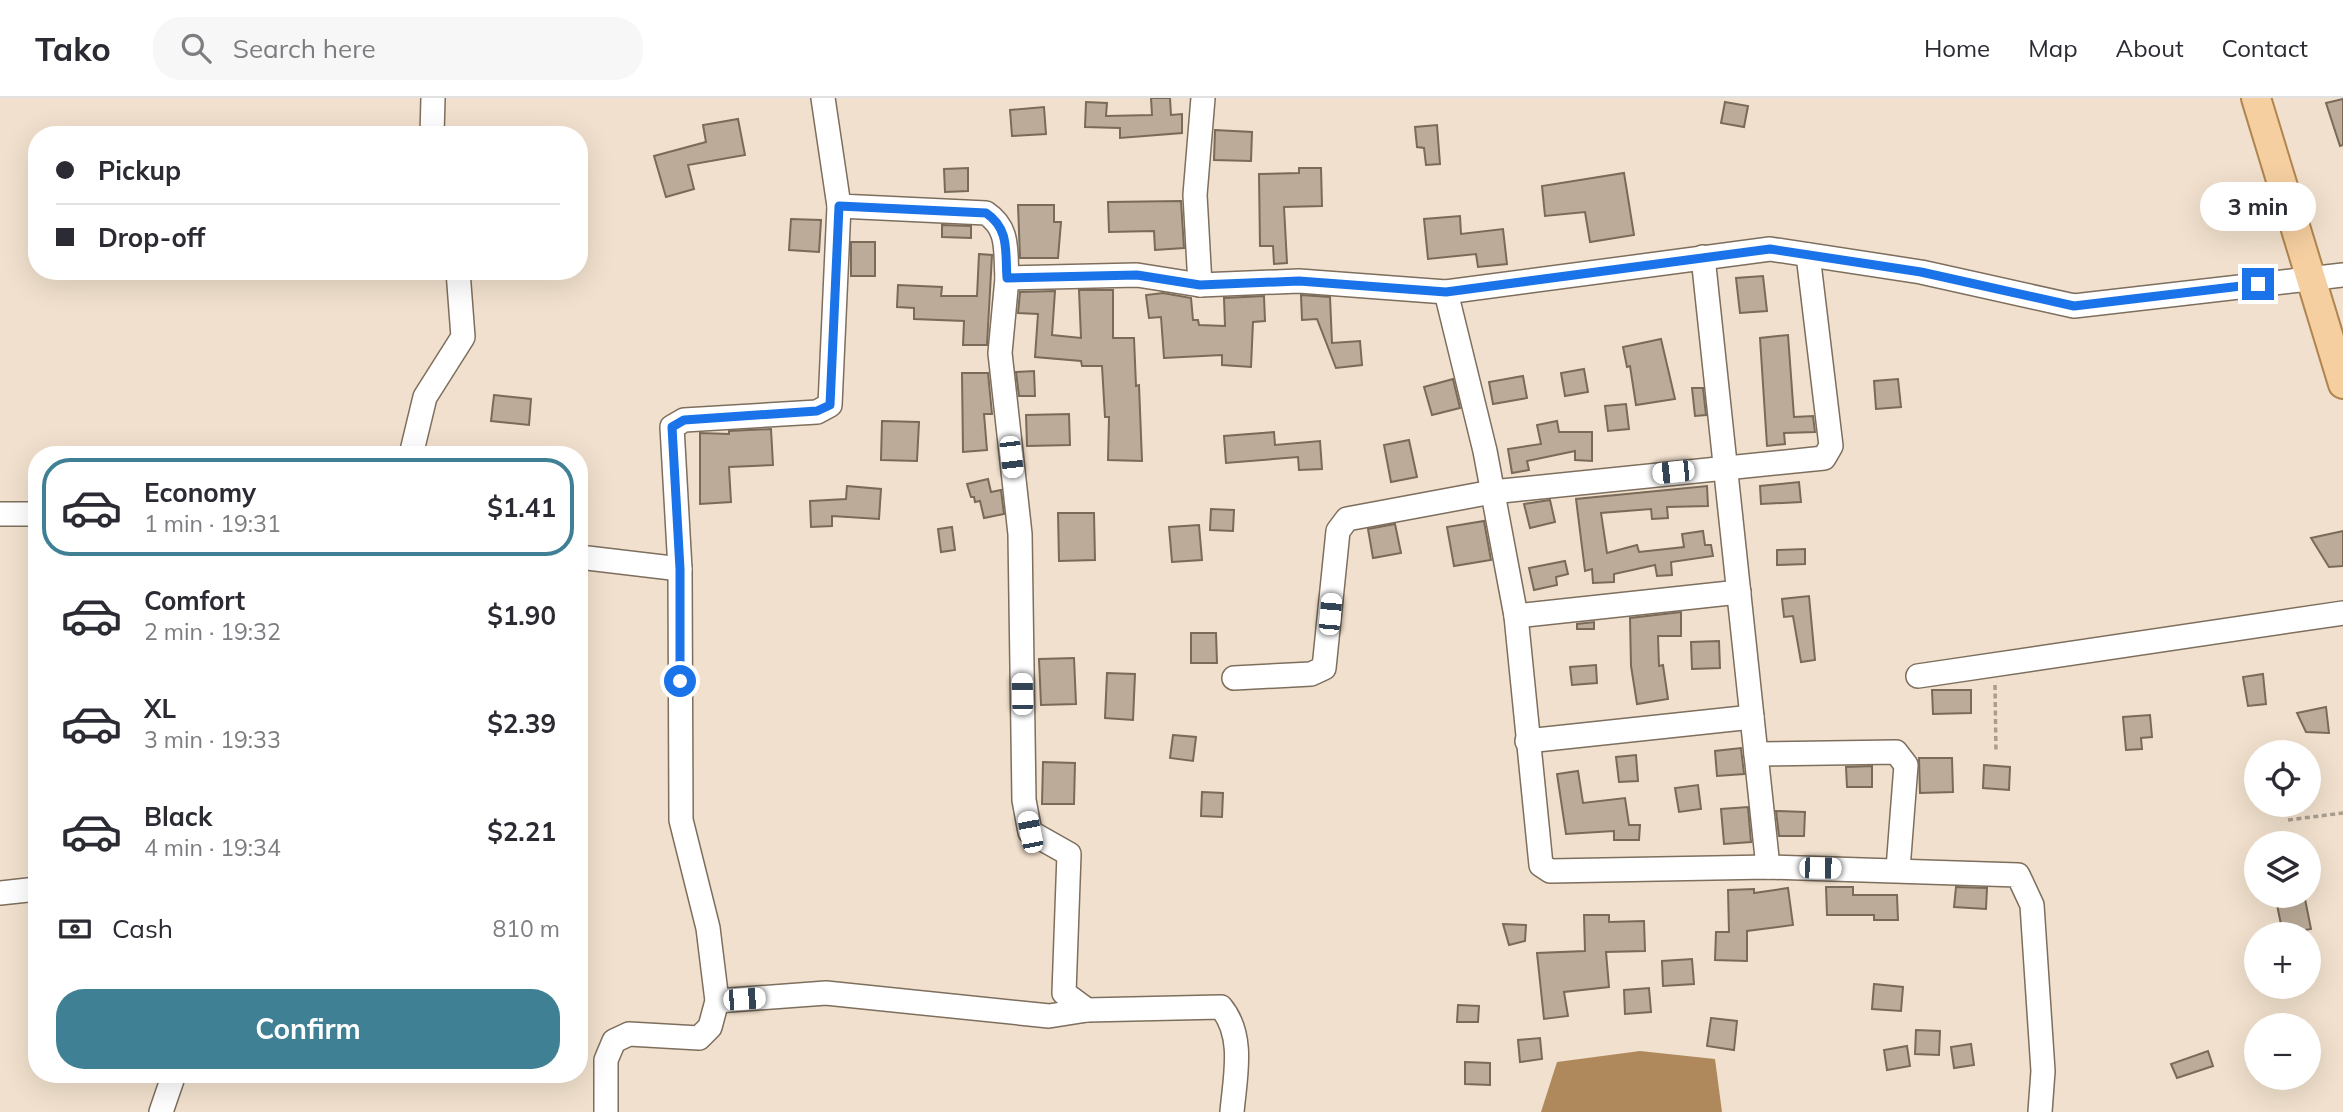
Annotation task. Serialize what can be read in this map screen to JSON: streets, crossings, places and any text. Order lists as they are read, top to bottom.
{
  "page": {
    "header": "Tako",
    "search": "Search here",
    "nav": [
      "Home",
      "Map",
      "About",
      "Contact"
    ],
    "banner": ["Pickup", "Drop-off"],
    "bubble": "3 min",
    "list": [
      {
        "name": "Economy",
        "note": "1 min · 19:31",
        "value": "$1.41"
      },
      {
        "name": "Comfort",
        "note": "2 min · 19:32",
        "value": "$1.90"
      },
      {
        "name": "XL",
        "note": "3 min · 19:33",
        "value": "$2.39"
      },
      {
        "name": "Black",
        "note": "4 min · 19:34",
        "value": "$2.21"
      }
    ],
    "map_buttons": ["+", "−"],
    "pay": ["Cash", "810 m"],
    "buttons": "Confirm"
  }
}
